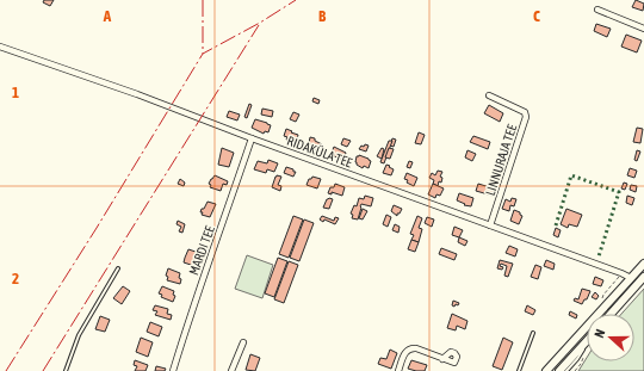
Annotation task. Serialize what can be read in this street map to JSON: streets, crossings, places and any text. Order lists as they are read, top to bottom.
{
  "streets": {
    "street": ["RIDAKÜLA TEE", "LINNURAJA TEE", "MARDI TEE"]
  },
  "crossings": [
    ["RIDAKÜLA TEE", "LINNURAJA TEE"],
    ["RIDAKÜLA TEE", "MARDI TEE"]
  ],
  "north": "left",
  "grid": {
    "columns": ["A", "B", "C"],
    "rows": ["1", "2"]
  }
}
